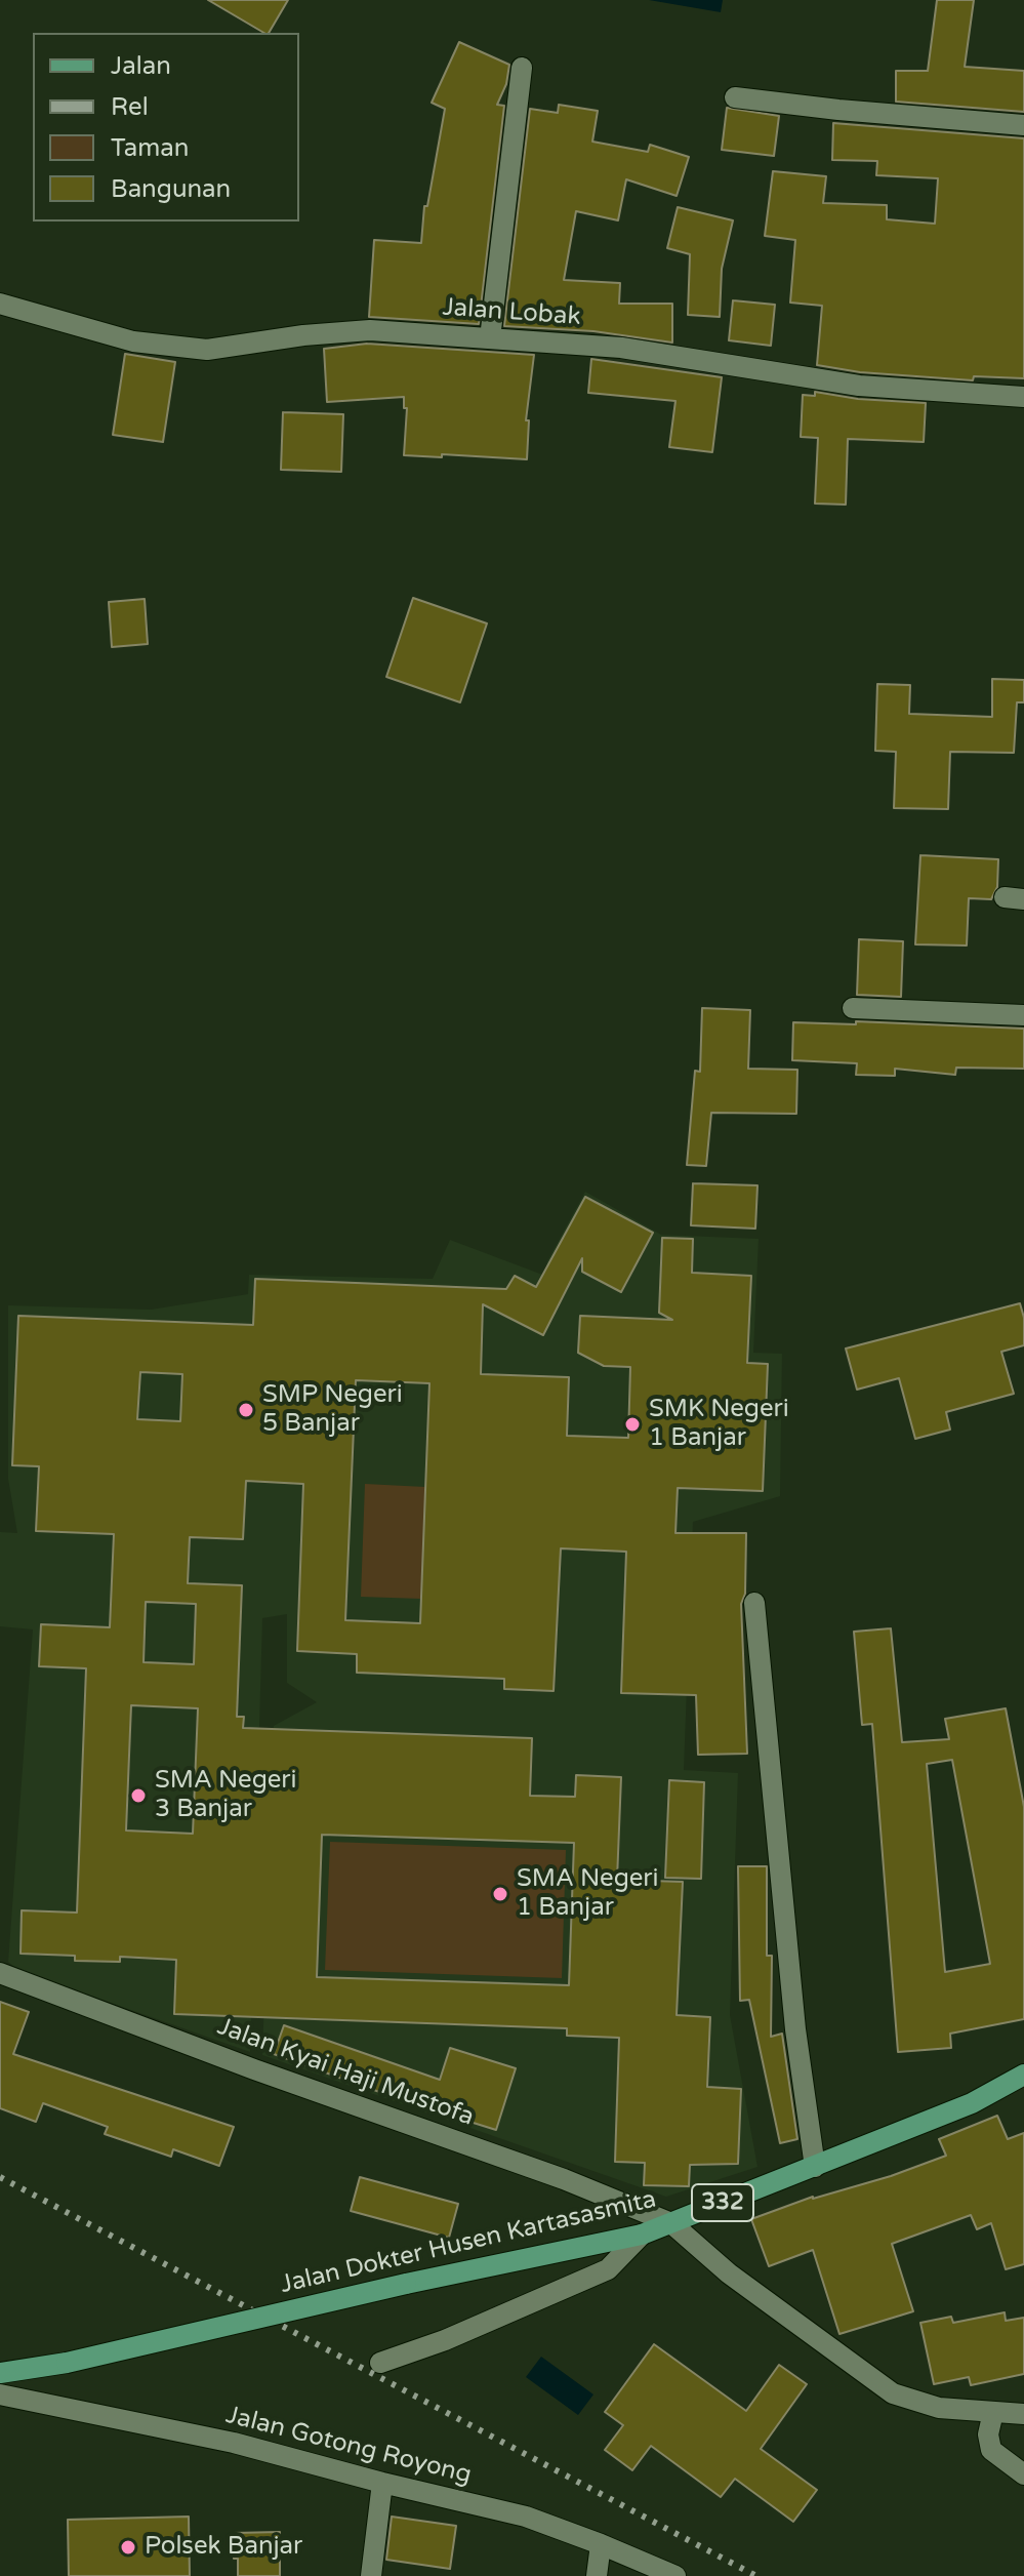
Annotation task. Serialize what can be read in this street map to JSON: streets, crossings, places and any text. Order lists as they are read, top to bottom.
{
  "streets": {
    "main road": ["332", "Jalan Dokter Husen Kartasasmita"],
    "street": ["Jalan Lobak", "Jalan Kyai Haji Mustofa", "Jalan Gotong Royong"]
  },
  "crossings": [
    ["Jalan Kyai Haji Mustofa", "Jalan Dokter Husen Kartasasmita"]
  ],
  "places": [
    "SMP Negeri 5 Banjar",
    "SMK Negeri 1 Banjar",
    "SMA Negeri 3 Banjar",
    "SMA Negeri 1 Banjar",
    "Polsek Banjar"
  ],
  "legend": [
    "Jalan",
    "Rel",
    "Taman",
    "Bangunan"
  ]
}
